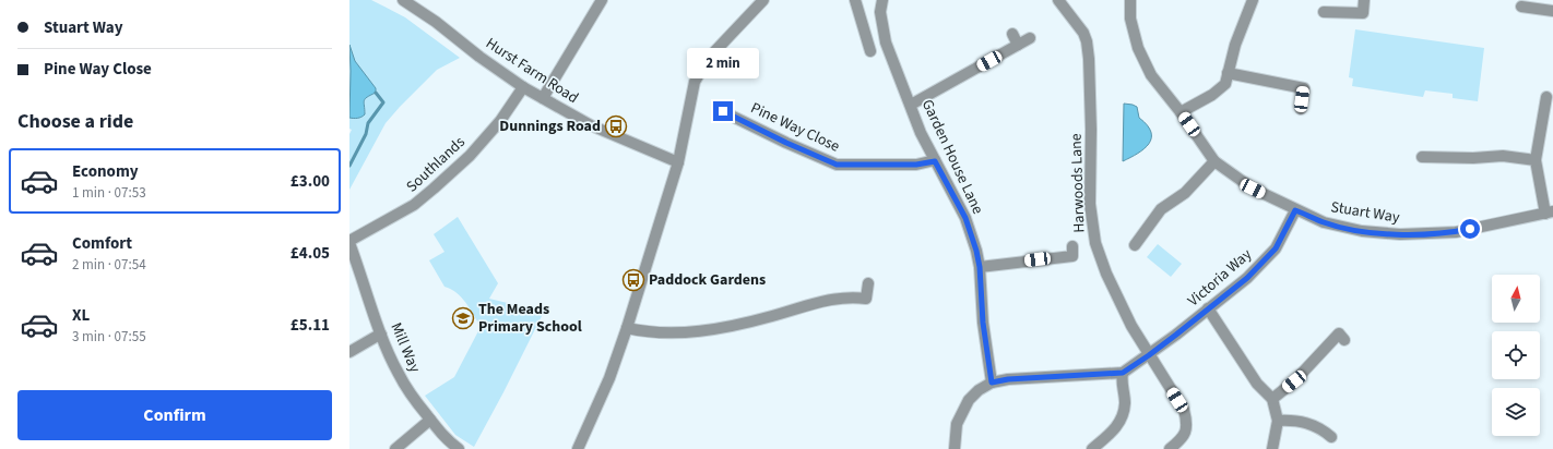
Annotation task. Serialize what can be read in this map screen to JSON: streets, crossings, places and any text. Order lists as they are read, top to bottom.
{
  "streets": {
    "street": [
      "Hurst Farm Road",
      "Pine Way Close",
      "Garden House Lane",
      "Southlands",
      "Harwoods Lane",
      "Stuart Way",
      "Victoria Way",
      "Mill Way"
    ]
  },
  "crossings": [
    ["Hurst Farm Road", "Southlands"],
    ["Pine Way Close", "Garden House Lane"],
    ["Southlands", "Mill Way"],
    ["Harwoods Lane", "Victoria Way"],
    ["Stuart Way", "Victoria Way"]
  ],
  "places": {
    "bus stop": ["Dunnings Road", "Paddock Gardens"],
    "school or university": ["The Meads Primary School"]
  },
  "north": "top",
  "page": {
    "banner": ["Stuart Way", "Pine Way Close"],
    "bubble": "2 min",
    "heading": "Choose a ride",
    "list": [
      {
        "name": "Economy",
        "note": "1 min · 07:53",
        "value": "£3.00"
      },
      {
        "name": "Comfort",
        "note": "2 min · 07:54",
        "value": "£4.05"
      },
      {
        "name": "XL",
        "note": "3 min · 07:55",
        "value": "£5.11"
      }
    ],
    "buttons": "Confirm"
  }
}
